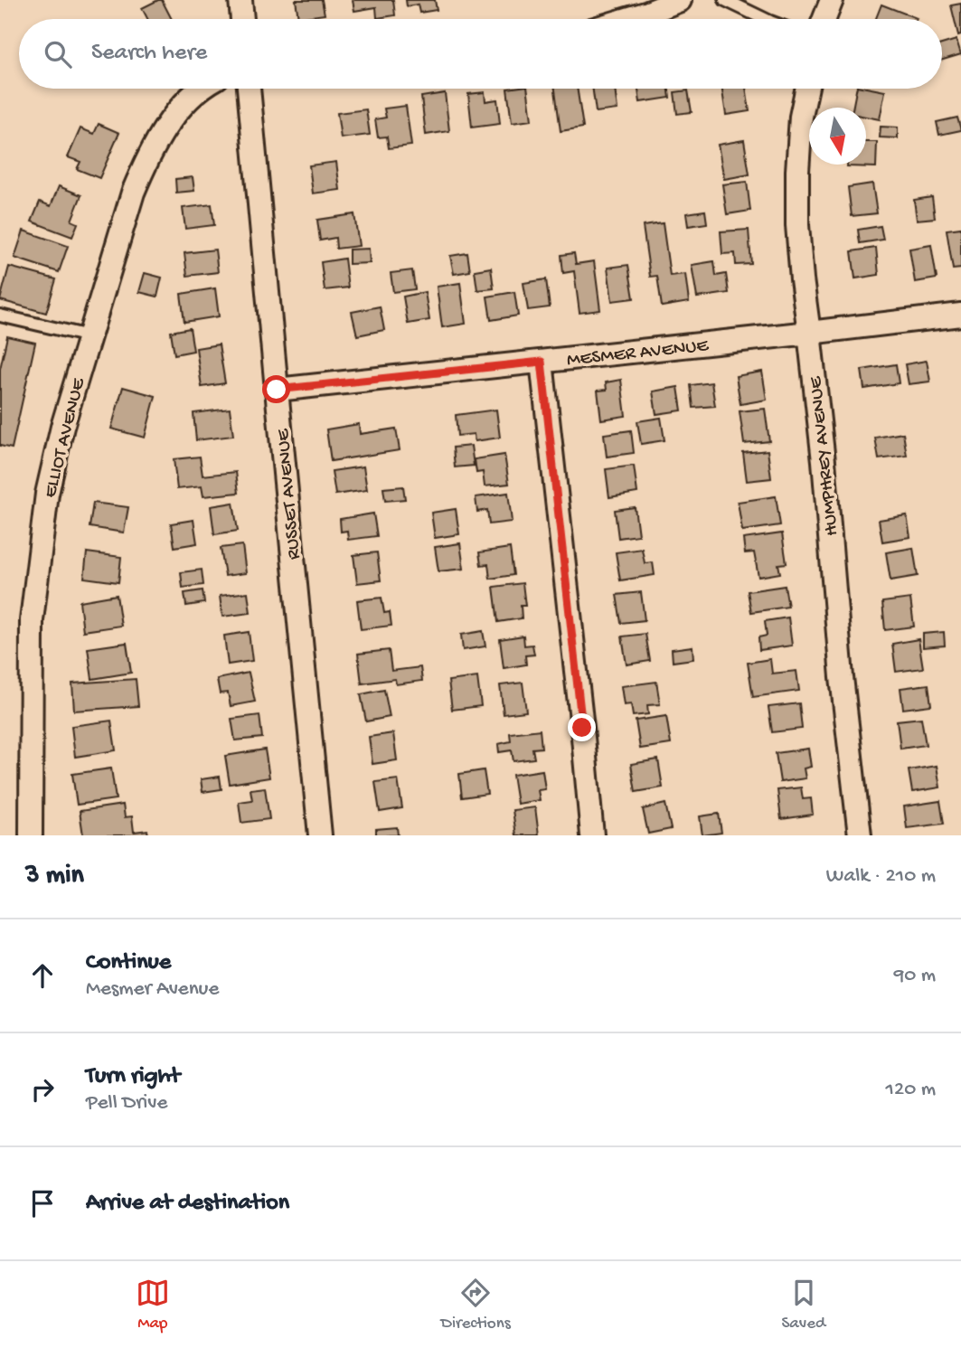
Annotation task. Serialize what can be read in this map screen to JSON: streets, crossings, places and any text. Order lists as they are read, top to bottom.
{
  "streets": {
    "street": [
      "MESMER AVENUE",
      "ELLIOT AVENUE",
      "HUMPHREY AVENUE",
      "RUSSET AVENUE"
    ]
  },
  "crossings": [
    ["MESMER AVENUE", "HUMPHREY AVENUE"],
    ["MESMER AVENUE", "RUSSET AVENUE"]
  ],
  "north": "bottom",
  "page": {
    "search": "Search here",
    "heading": ["3 min", "Walk · 210 m"],
    "list": [
      ["Continue", "Mesmer Avenue", "90 m"],
      ["Turn right", "Pell Drive", "120 m"],
      "Arrive at destination"
    ],
    "nav": ["Map", "Directions", "Saved"]
  }
}
